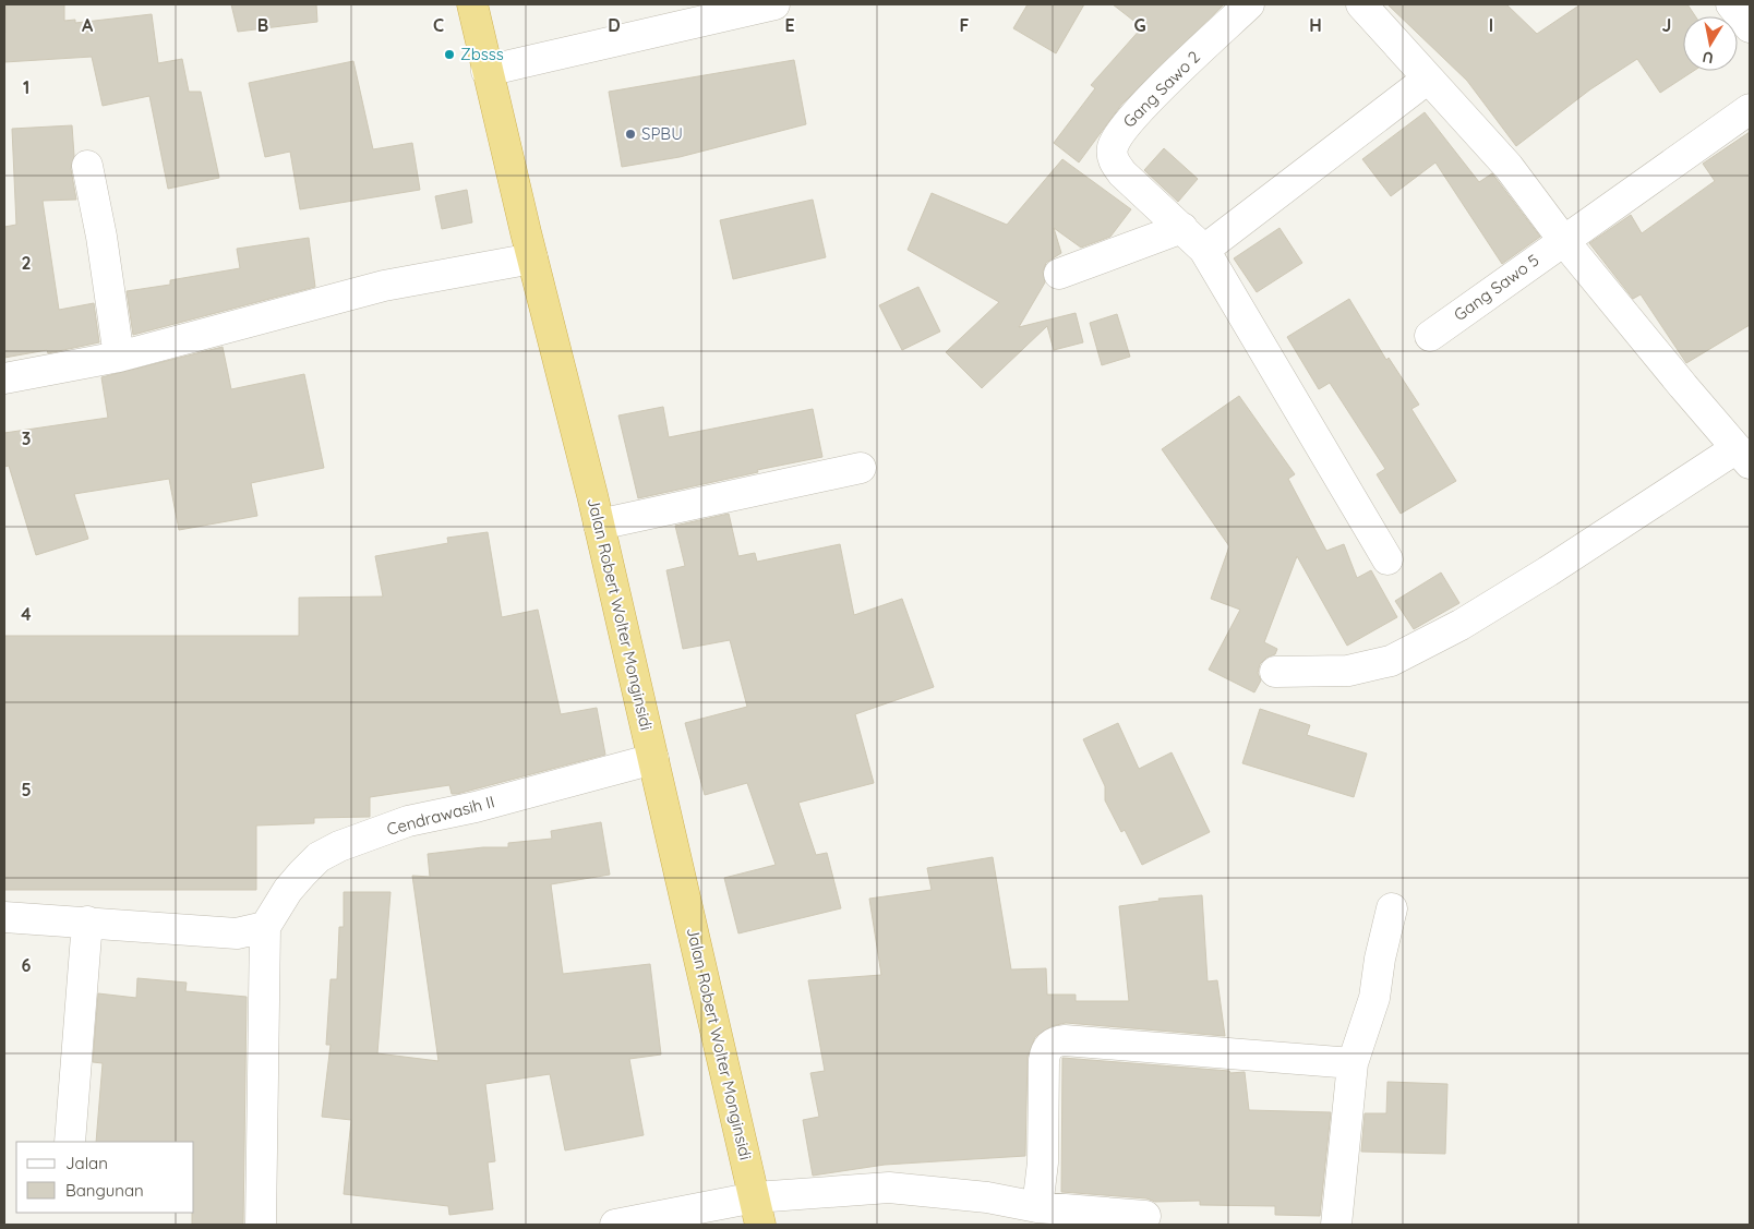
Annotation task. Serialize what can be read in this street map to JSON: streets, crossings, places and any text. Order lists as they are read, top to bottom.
{
  "streets": {
    "highway": ["Jalan Robert Wolter Monginsidi"],
    "street": ["Gang Sawo 2", "Gang Sawo 5", "Cendrawasih II"]
  },
  "crossings": [
    ["Jalan Robert Wolter Monginsidi", "Cendrawasih II"]
  ],
  "places": ["Zbsss", "SPBU"],
  "legend": ["Jalan", "Bangunan"],
  "north": "bottom",
  "grid": {
    "columns": [
      "A",
      "B",
      "C",
      "D",
      "E",
      "F",
      "G",
      "H",
      "I",
      "J"
    ],
    "rows": [
      "1",
      "2",
      "3",
      "4",
      "5",
      "6"
    ]
  }
}
